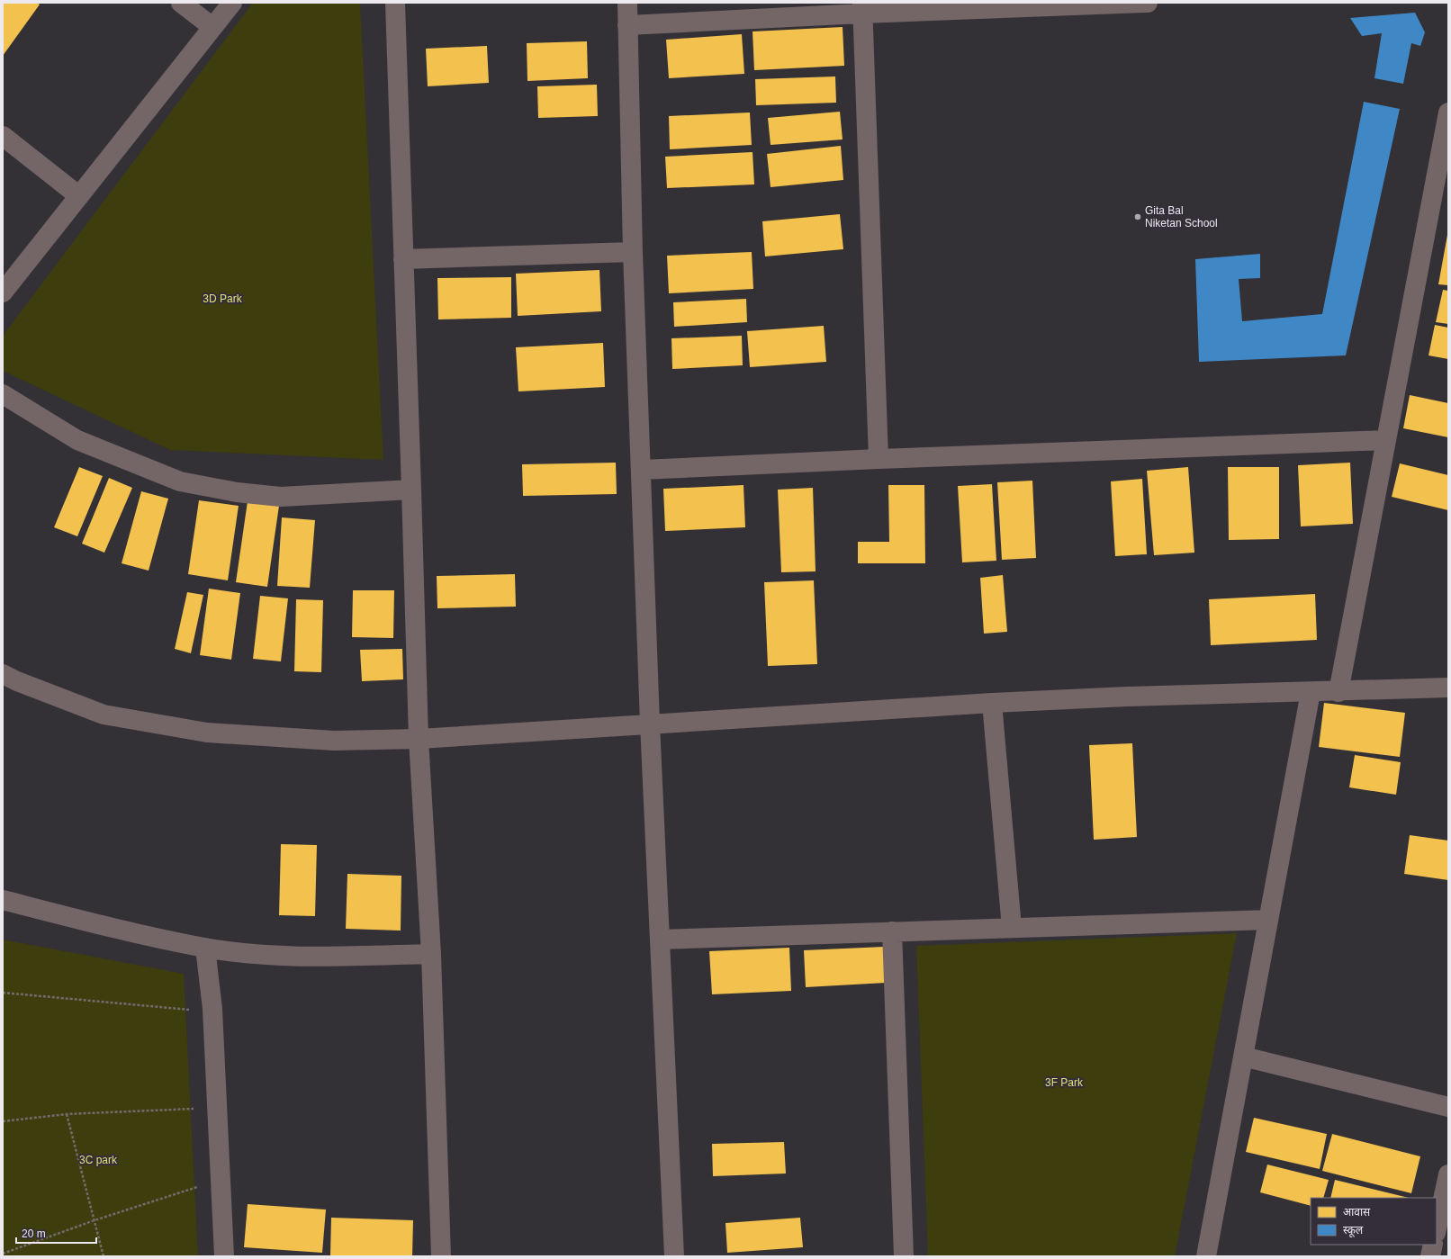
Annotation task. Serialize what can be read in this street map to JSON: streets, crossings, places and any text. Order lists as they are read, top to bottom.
{
  "parks": ["3D Park", "3F Park", "3C park"],
  "places": ["Gita Bal Niketan School"],
  "legend": ["आवास", "स्कूल"],
  "scale_bar": "20 m"
}
